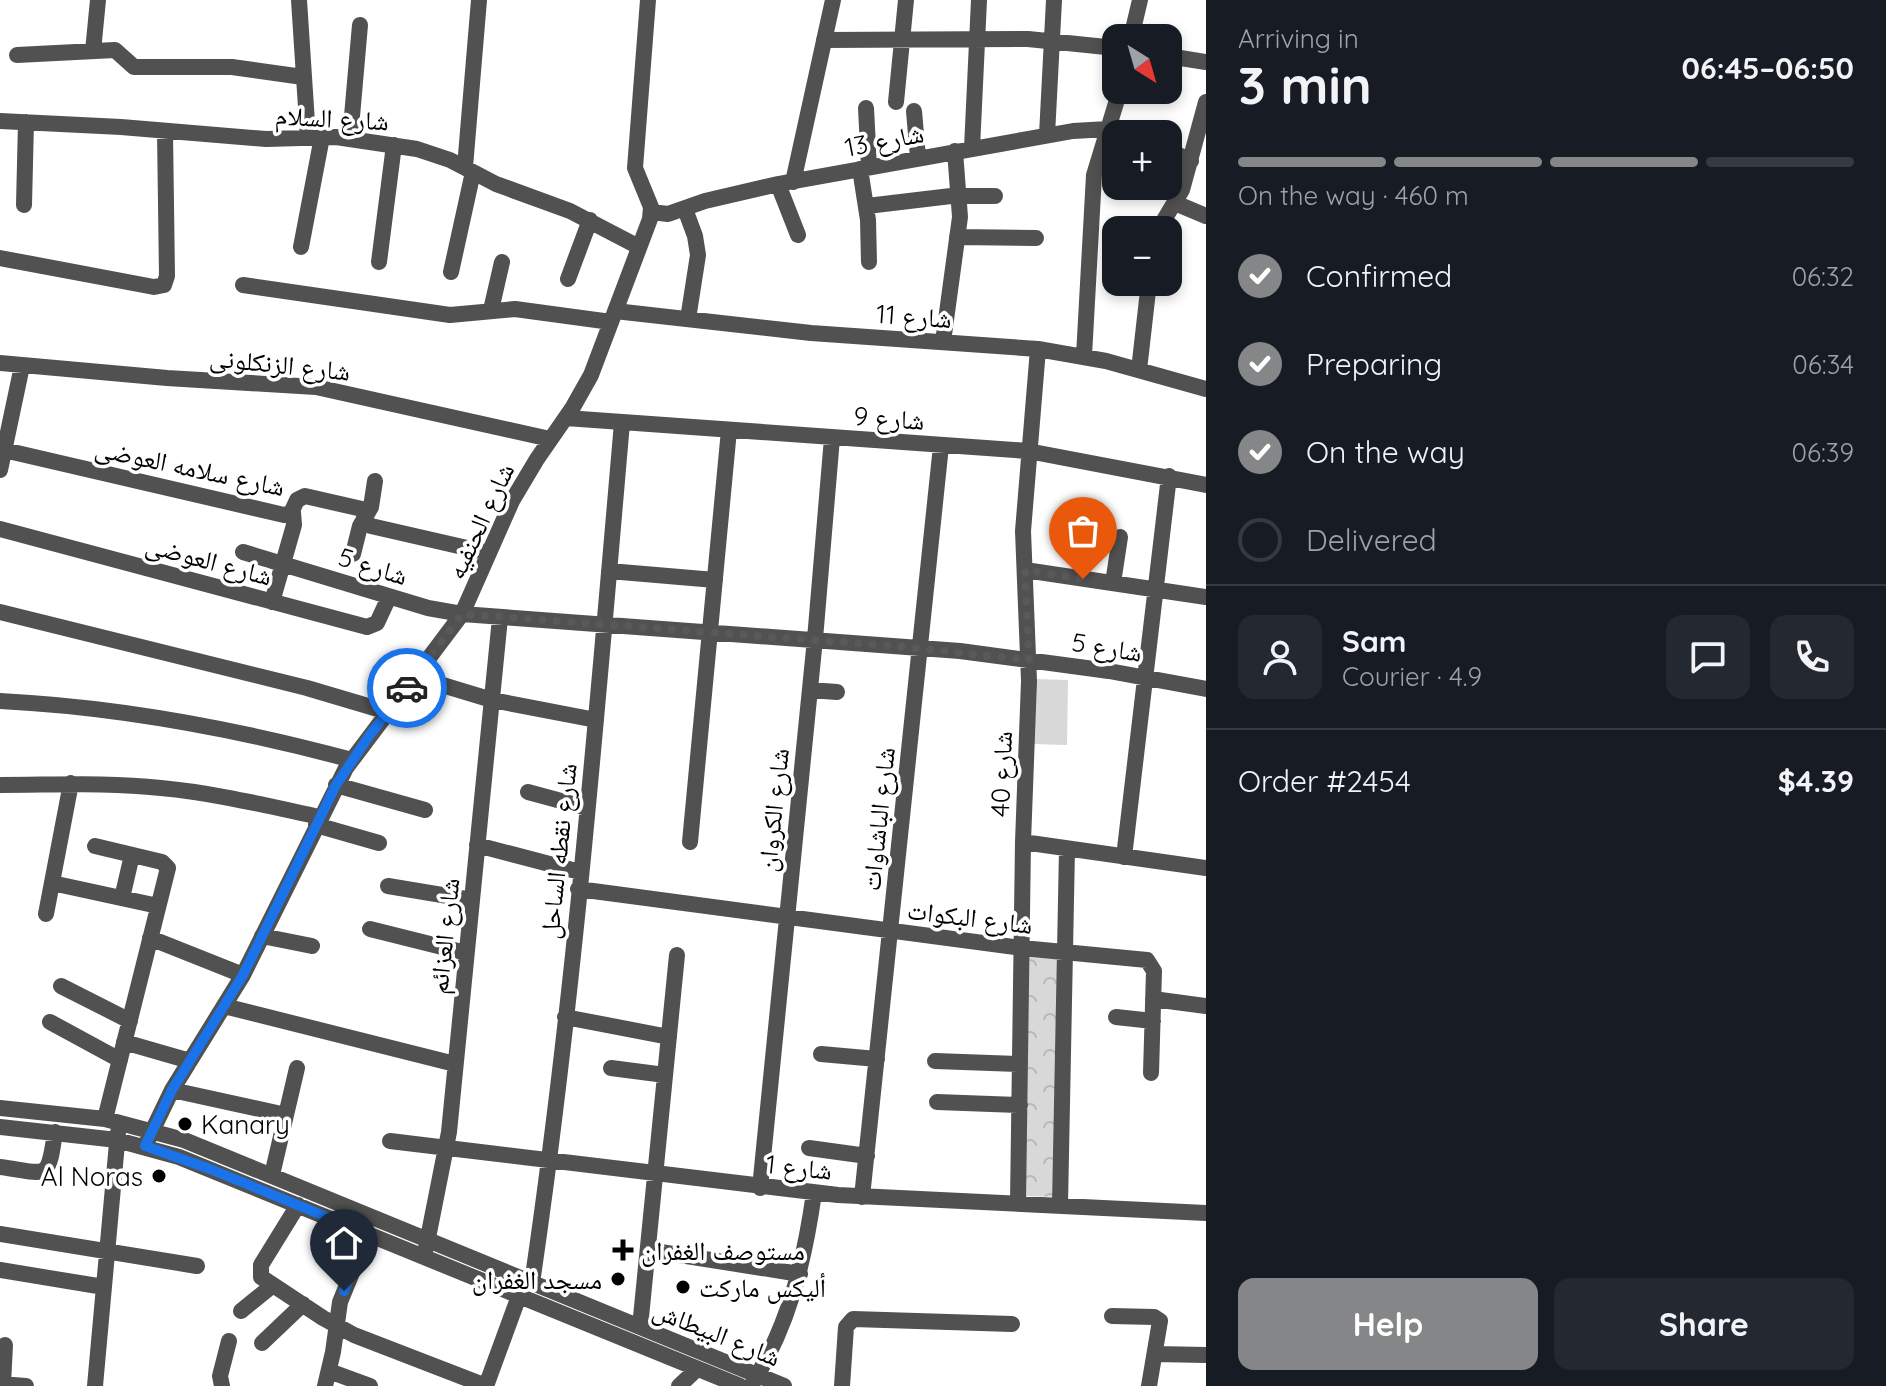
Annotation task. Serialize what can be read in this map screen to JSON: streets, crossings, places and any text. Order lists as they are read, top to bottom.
{
  "streets": {
    "street": [
      "شارع السلام",
      "شارع 13",
      "شارع 11",
      "شارع الزنكلونى",
      "شارع 9",
      "شارع سلامه العوضى",
      "شارع الحنفيه",
      "شارع العوضى",
      "شارع 5",
      "شارع 40",
      "شارع الكروان",
      "شارع الباشاوات",
      "شارع نقطه الساحل",
      "شارع البكوات",
      "شارع العزائم",
      "شارع 1",
      "شارع البيطاش"
    ]
  },
  "crossings": [
    ["شارع السلام", "شارع الحنفيه"],
    ["شارع 13", "شارع الحنفيه"],
    ["شارع 11", "شارع الحنفيه"],
    ["شارع 11", "شارع 40"],
    ["شارع الزنكلونى", "شارع الحنفيه"],
    ["شارع 9", "شارع الحنفيه"],
    ["شارع 9", "شارع 40"],
    ["شارع 9", "شارع الكروان"],
    ["شارع 9", "شارع الباشاوات"],
    ["شارع 9", "شارع نقطه الساحل"],
    ["شارع سلامه العوضى", "شارع الحنفيه"],
    ["شارع الحنفيه", "شارع 5"],
    ["شارع الحنفيه", "شارع البيطاش"],
    ["شارع العوضى", "شارع 5"],
    ["شارع 5", "شارع 40"],
    ["شارع 5", "شارع الكروان"],
    ["شارع 5", "شارع الباشاوات"],
    ["شارع 5", "شارع نقطه الساحل"],
    ["شارع 5", "شارع العزائم"],
    ["شارع 40", "شارع البكوات"],
    ["شارع 40", "شارع 1"],
    ["شارع الكروان", "شارع البكوات"],
    ["شارع الكروان", "شارع 1"],
    ["شارع الباشاوات", "شارع البكوات"],
    ["شارع الباشاوات", "شارع 1"],
    ["شارع نقطه الساحل", "شارع البكوات"],
    ["شارع نقطه الساحل", "شارع 1"],
    ["شارع نقطه الساحل", "شارع البيطاش"],
    ["شارع البكوات", "شارع العزائم"],
    ["شارع العزائم", "شارع 1"],
    ["شارع العزائم", "شارع البيطاش"]
  ],
  "places": {
    "other": [
      "Kanary",
      "Al Noras",
      "مسجد الغفران",
      "أليكس ماركت"
    ],
    "health": ["مستوصف الغفران"]
  },
  "north": "bottom right",
  "page": {
    "heading": ["3 min", "Arriving in", "06:45–06:50"],
    "panel": [
      "Sam",
      "Courier · 4.9",
      "Order #2454",
      "$4.39"
    ],
    "map_buttons": ["+", "−"],
    "bar": "On the way · 460 m",
    "list": [
      ["Confirmed", "06:32"],
      ["Preparing", "06:34"],
      ["On the way", "06:39"],
      "Delivered"
    ],
    "buttons": ["Help", "Share"]
  }
}
